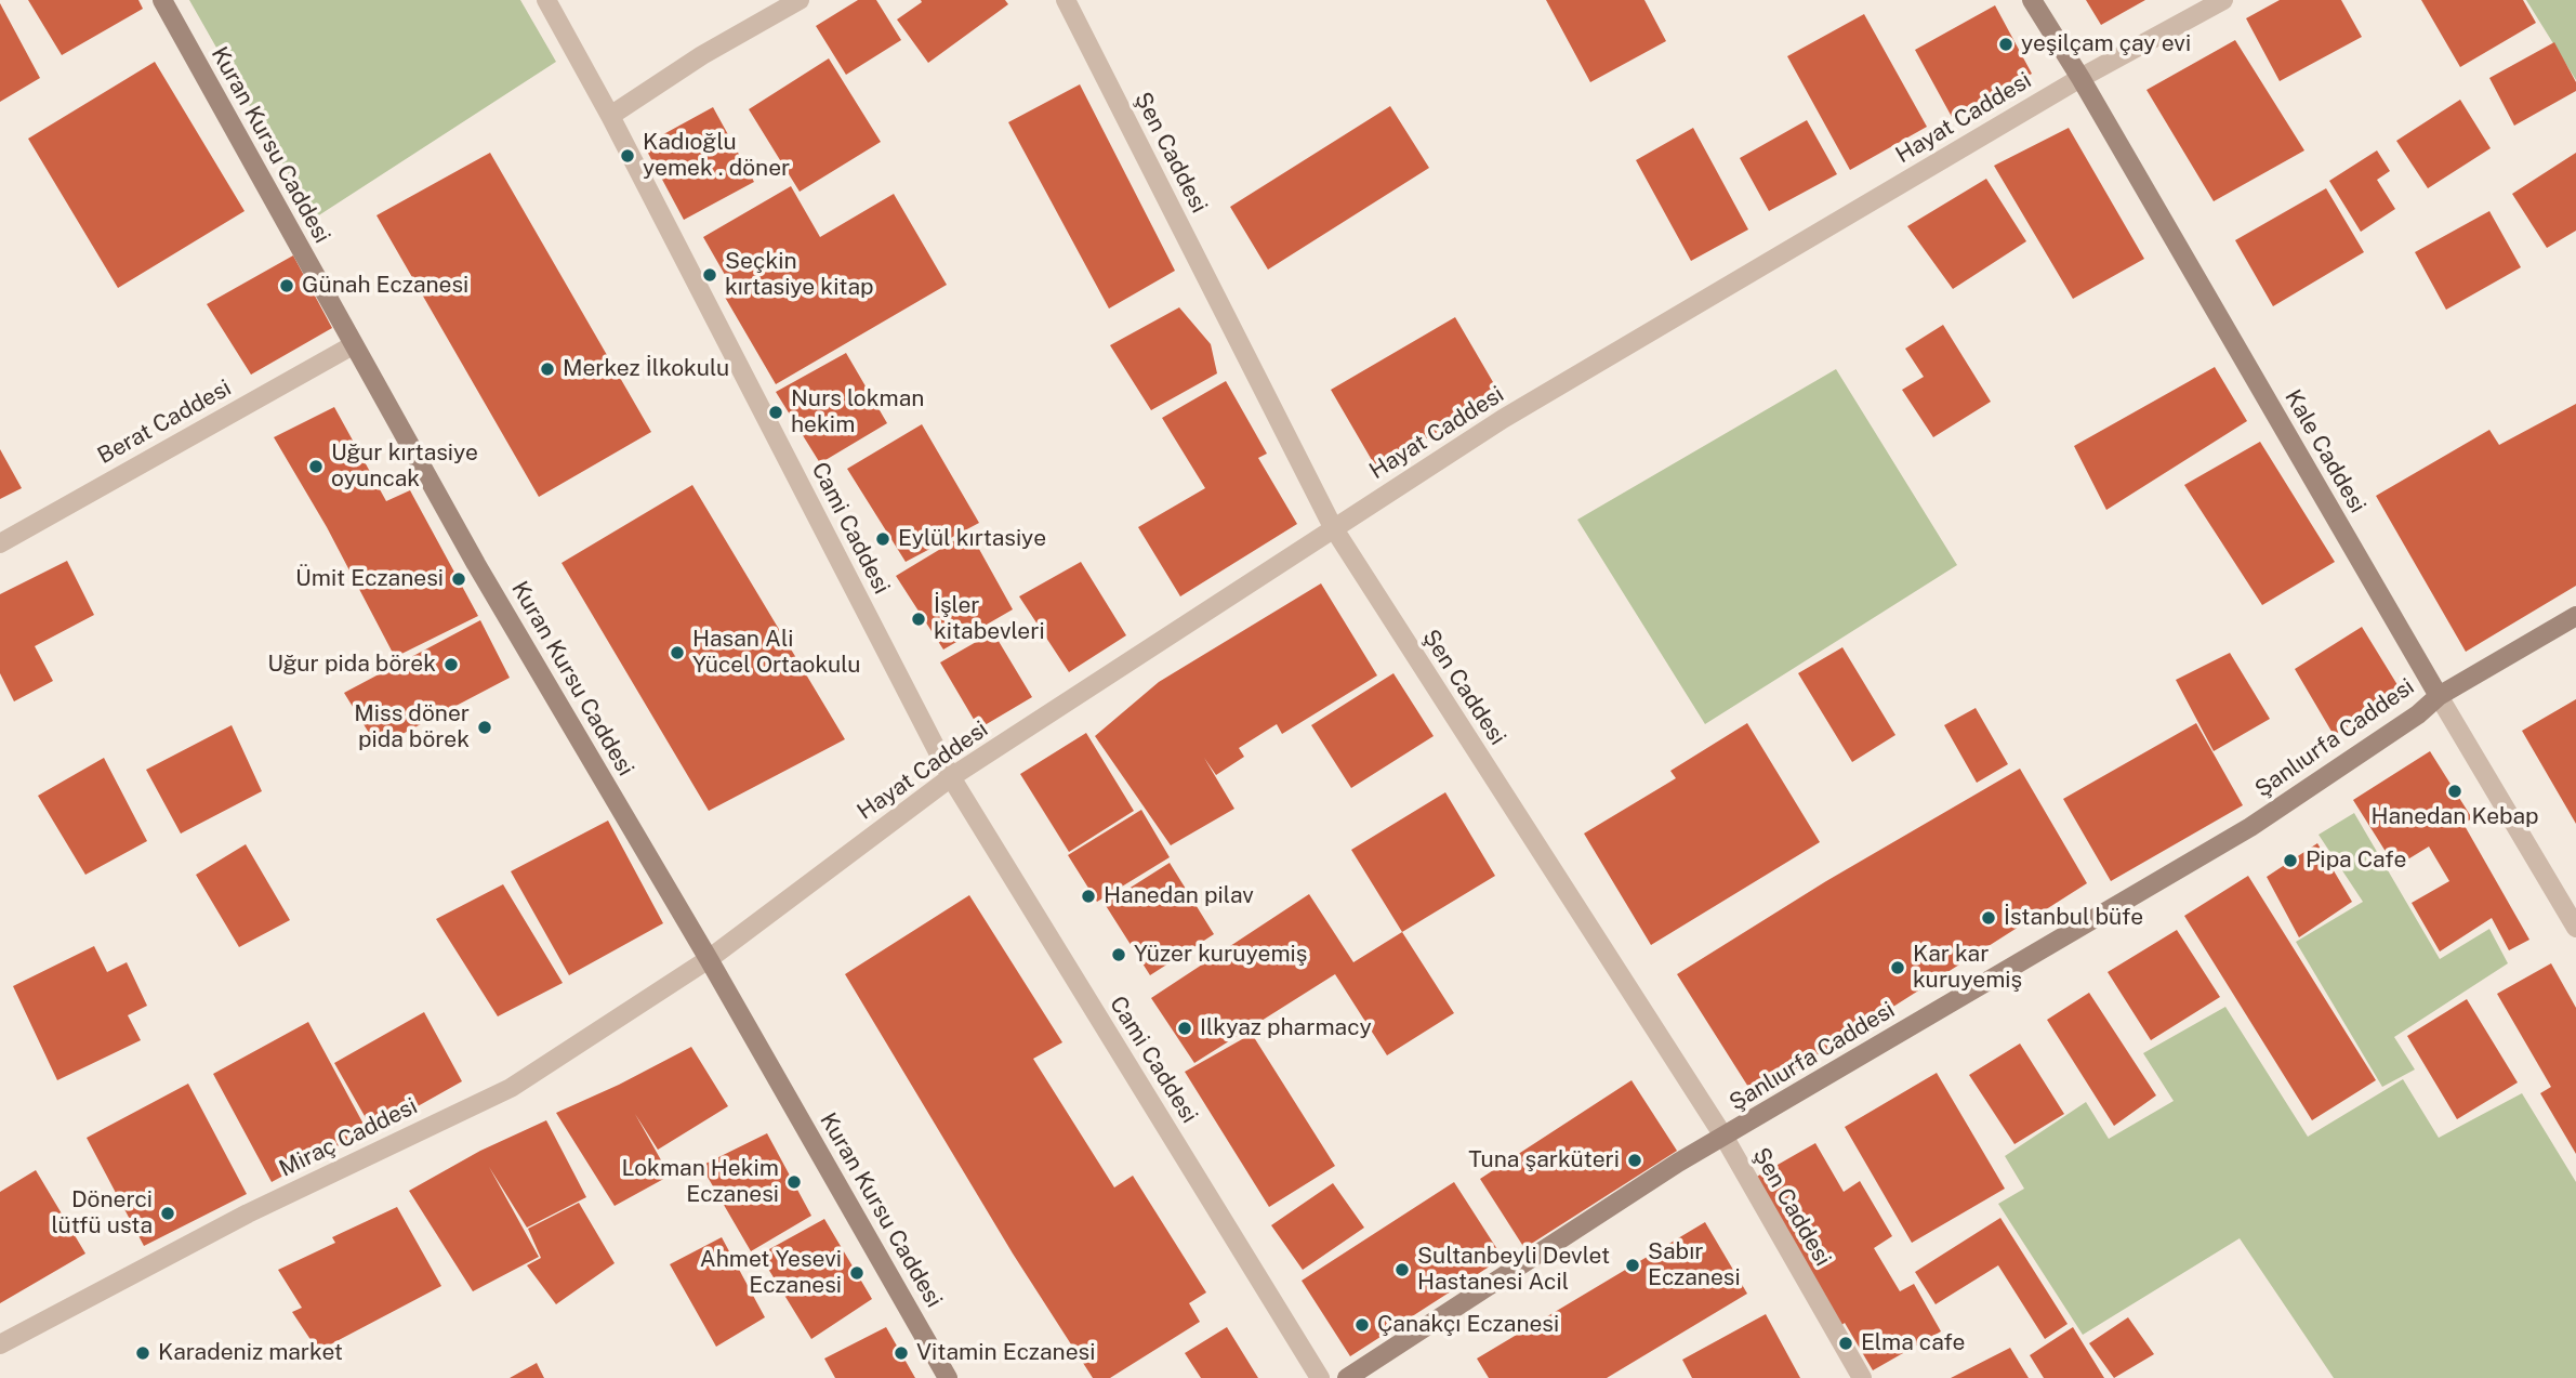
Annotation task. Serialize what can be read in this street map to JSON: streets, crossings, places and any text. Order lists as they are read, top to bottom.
{
  "streets": {
    "street": [
      "Hayat Caddesi",
      "Kuran Kursu Caddesi",
      "Şen Caddesi",
      "Berat Caddesi",
      "Kale Caddesi",
      "Cami Caddesi",
      "Şanlıurfa Caddesi",
      "Miraç Caddesi"
    ]
  },
  "crossings": [
    ["Hayat Caddesi", "Kuran Kursu Caddesi"],
    ["Hayat Caddesi", "Şen Caddesi"],
    ["Hayat Caddesi", "Kale Caddesi"],
    ["Hayat Caddesi", "Cami Caddesi"],
    ["Hayat Caddesi", "Miraç Caddesi"],
    ["Kuran Kursu Caddesi", "Berat Caddesi"],
    ["Kuran Kursu Caddesi", "Miraç Caddesi"],
    ["Şen Caddesi", "Şanlıurfa Caddesi"],
    ["Kale Caddesi", "Şanlıurfa Caddesi"]
  ],
  "places": [
    "yeşilçam çay evi",
    "Kadıoğlu yemek . döner",
    "Seçkin kırtasiye kitap",
    "Günah Eczanesi",
    "Merkez İlkokulu",
    "Nurs lokman hekim",
    "Uğur kırtasiye oyuncak",
    "Eylül kırtasiye",
    "Ümit Eczanesi",
    "İşler kitabevleri",
    "Hasan Ali Yücel Ortaokulu",
    "Uğur pida börek",
    "Miss döner pida börek",
    "Hanedan Kebap",
    "Pipa Cafe",
    "Hanedan pilav",
    "İstanbul büfe",
    "Yüzer kuruyemiş",
    "Kar kar kuruyemiş",
    "Ilkyaz pharmacy",
    "Tuna şarküteri",
    "Lokman Hekim Eczanesi",
    "Dönerci lütfü usta",
    "Sabır Eczanesi",
    "Sultanbeyli Devlet Hastanesi Acil",
    "Ahmet Yesevi Eczanesi",
    "Çanakçı Eczanesi",
    "Elma cafe",
    "Karadeniz market",
    "Vitamin Eczanesi"
  ]
}
